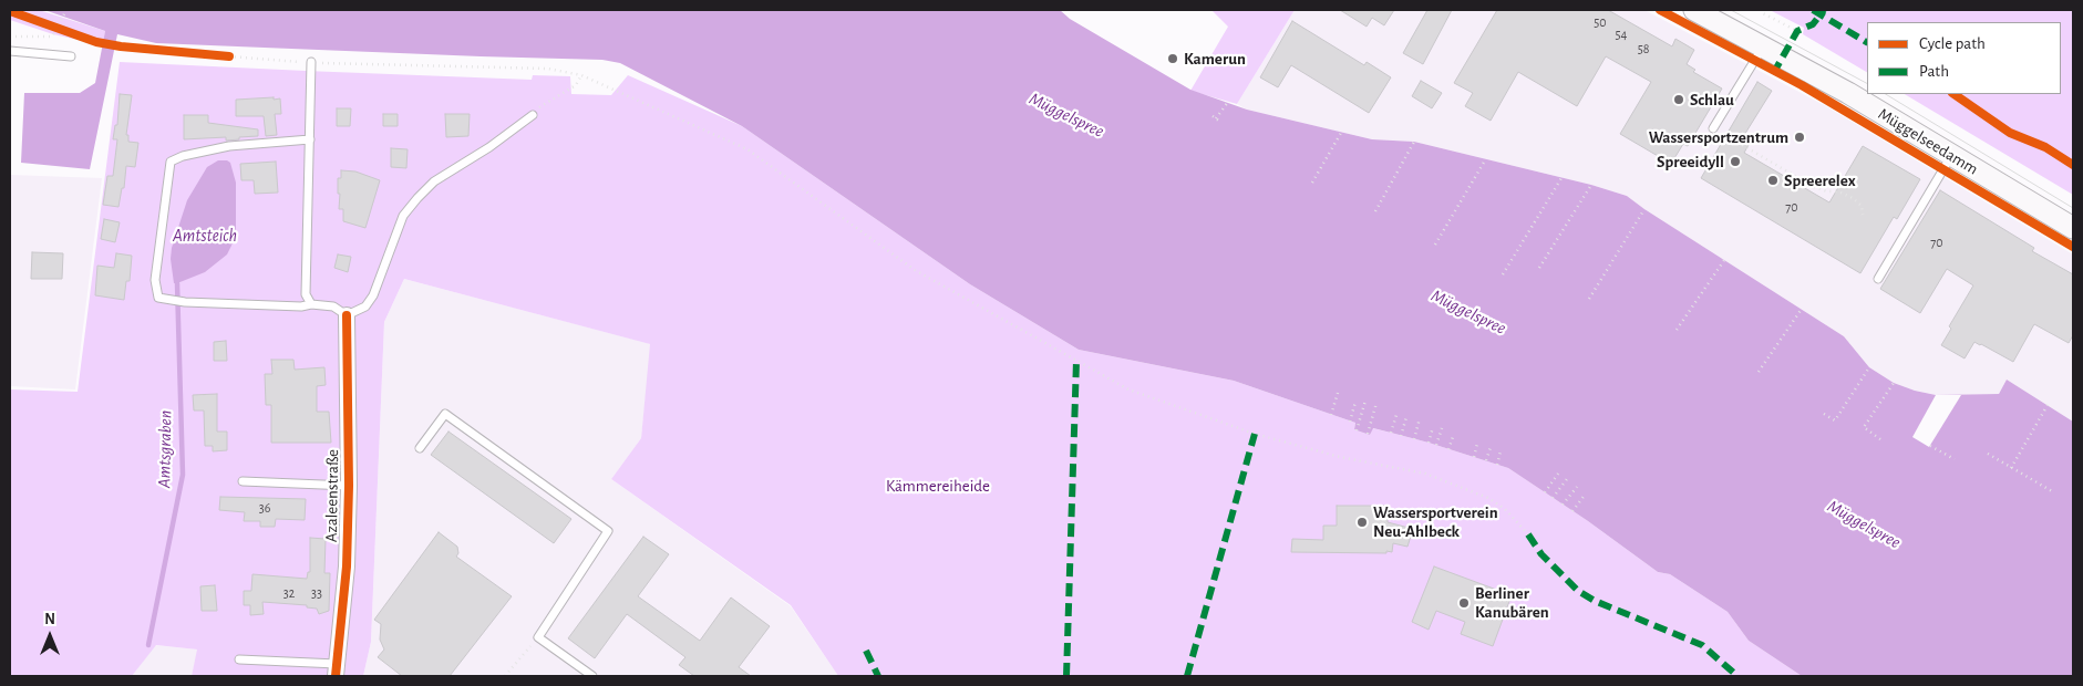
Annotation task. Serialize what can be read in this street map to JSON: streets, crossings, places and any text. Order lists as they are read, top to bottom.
{
  "streets": {
    "main road": ["Müggelseedamm"],
    "street": ["Azaleenstraße"]
  },
  "water": ["Müggelspree", "Amtsteich", "Amtsgraben"],
  "parks": ["Kämmereiheide"],
  "places": [
    "Kamerun",
    "Schlau",
    "Wassersportzentrum",
    "Spreeidyll",
    "Spreerelex",
    "Wassersportverein Neu-Ahlbeck",
    "Berliner Kanubären"
  ],
  "house_numbers": [
    "50",
    "54",
    "58",
    "70",
    "70",
    "36",
    "32",
    "33"
  ],
  "legend": ["Cycle path", "Path"],
  "north": "top"
}
